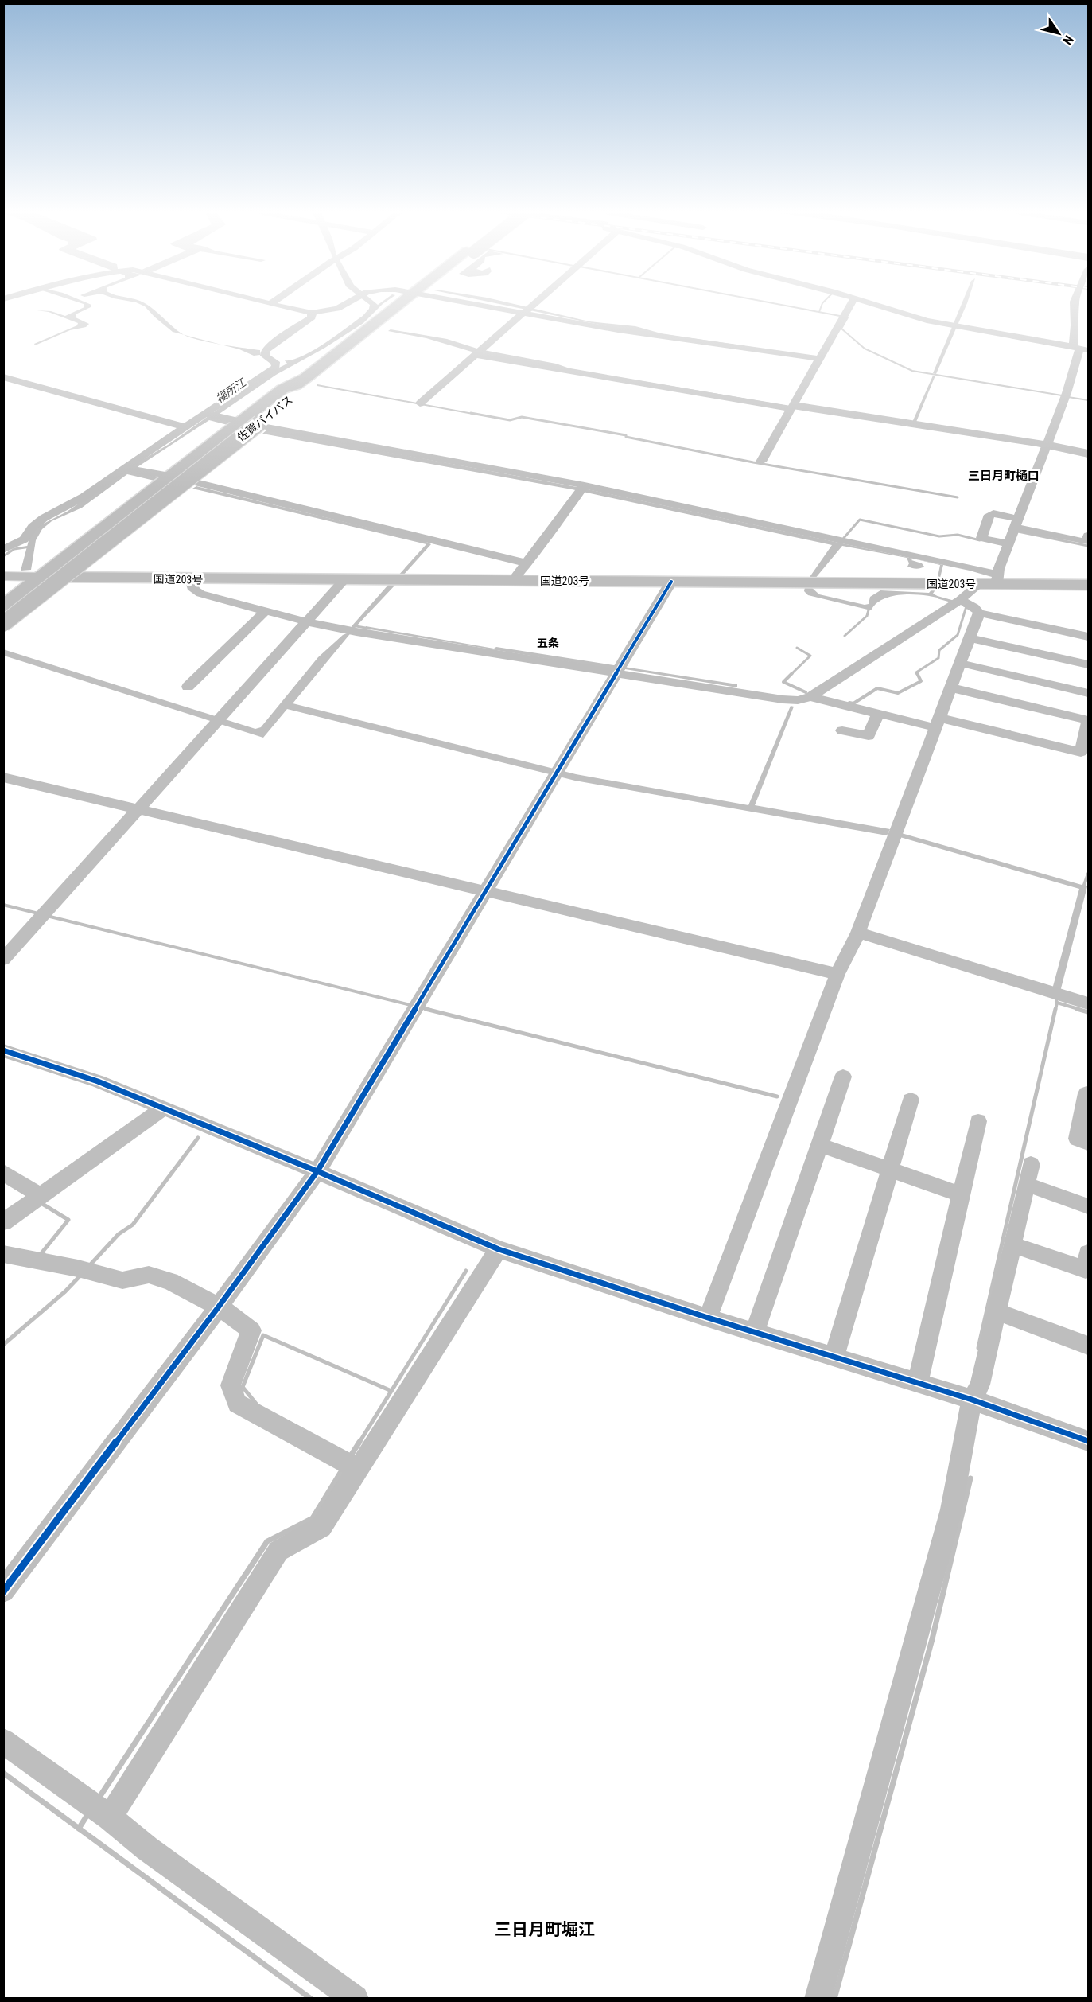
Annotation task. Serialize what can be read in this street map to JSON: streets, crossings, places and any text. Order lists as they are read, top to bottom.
{
  "streets": {
    "highway": ["佐賀バイパス", "国道203号"]
  },
  "districts": ["三日月町樋口", "五条", "三日月町堀江"],
  "water": ["福所江"],
  "north": "bottom right"
}
